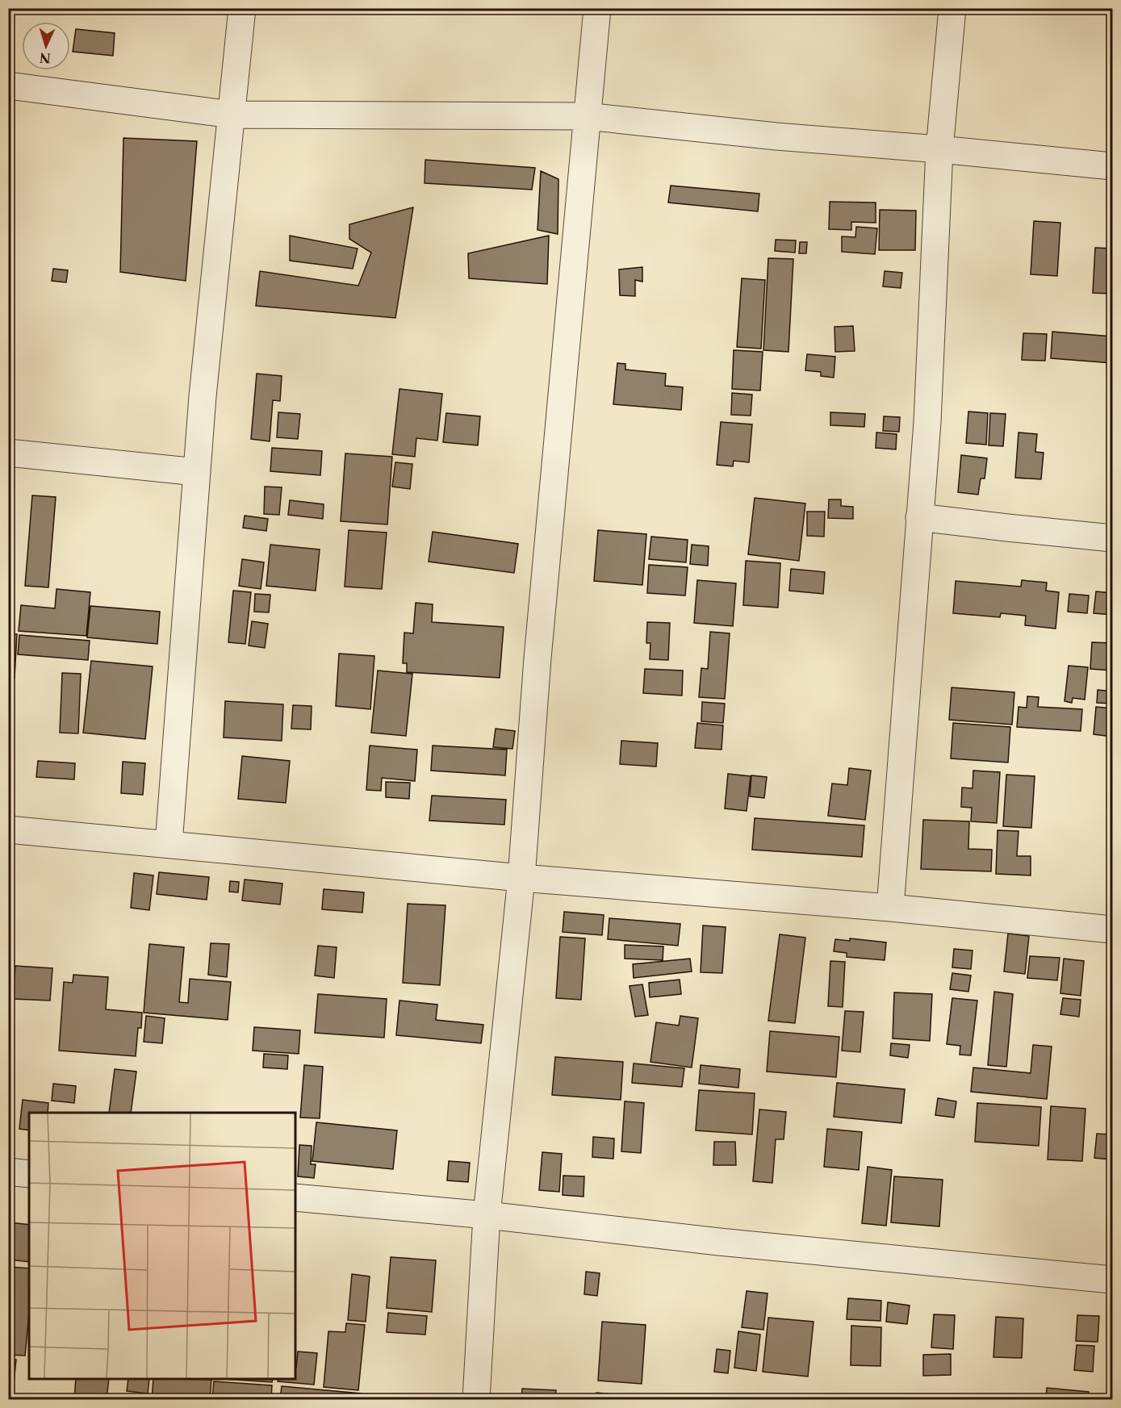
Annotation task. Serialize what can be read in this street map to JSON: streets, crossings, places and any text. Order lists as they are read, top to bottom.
{
  "north": "bottom"
}
